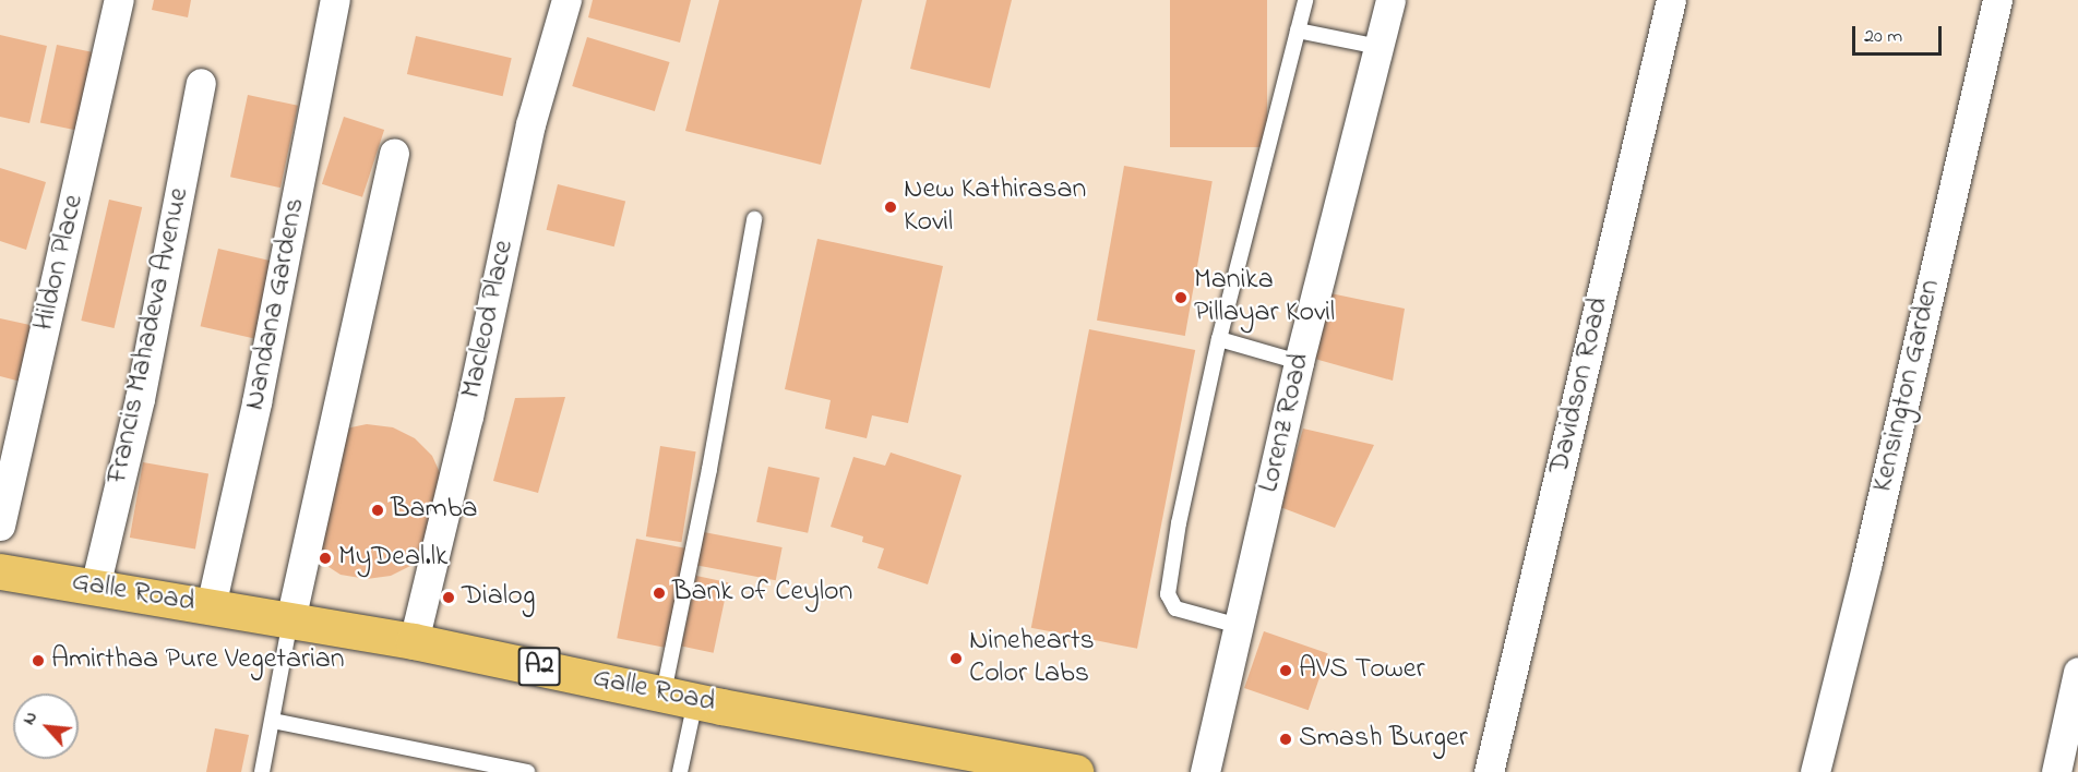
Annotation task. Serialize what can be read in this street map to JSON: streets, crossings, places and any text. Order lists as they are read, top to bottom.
{
  "streets": {
    "highway": ["Galle Road", "A2"],
    "street": [
      "Hildon Place",
      "Nandana Gardens",
      "Macleod Place",
      "Francis Mahadeva Avenue",
      "Davidson Road",
      "Kensington Garden",
      "Lorenz Road"
    ]
  },
  "crossings": [
    ["Nandana Gardens", "Galle Road"],
    ["Macleod Place", "Galle Road"],
    ["Francis Mahadeva Avenue", "Galle Road"]
  ],
  "places": [
    "New Kathirasan Kovil",
    "Manika Pillayar Kovil",
    "Bamba",
    "MyDeal.lk",
    "Bank of Ceylon",
    "Dialog",
    "Ninehearts Color Labs",
    "Amirthaa Pure Vegetarian",
    "AVS Tower",
    "Smash Burger"
  ],
  "scale_bar": "20 m",
  "north": "top left"
}
